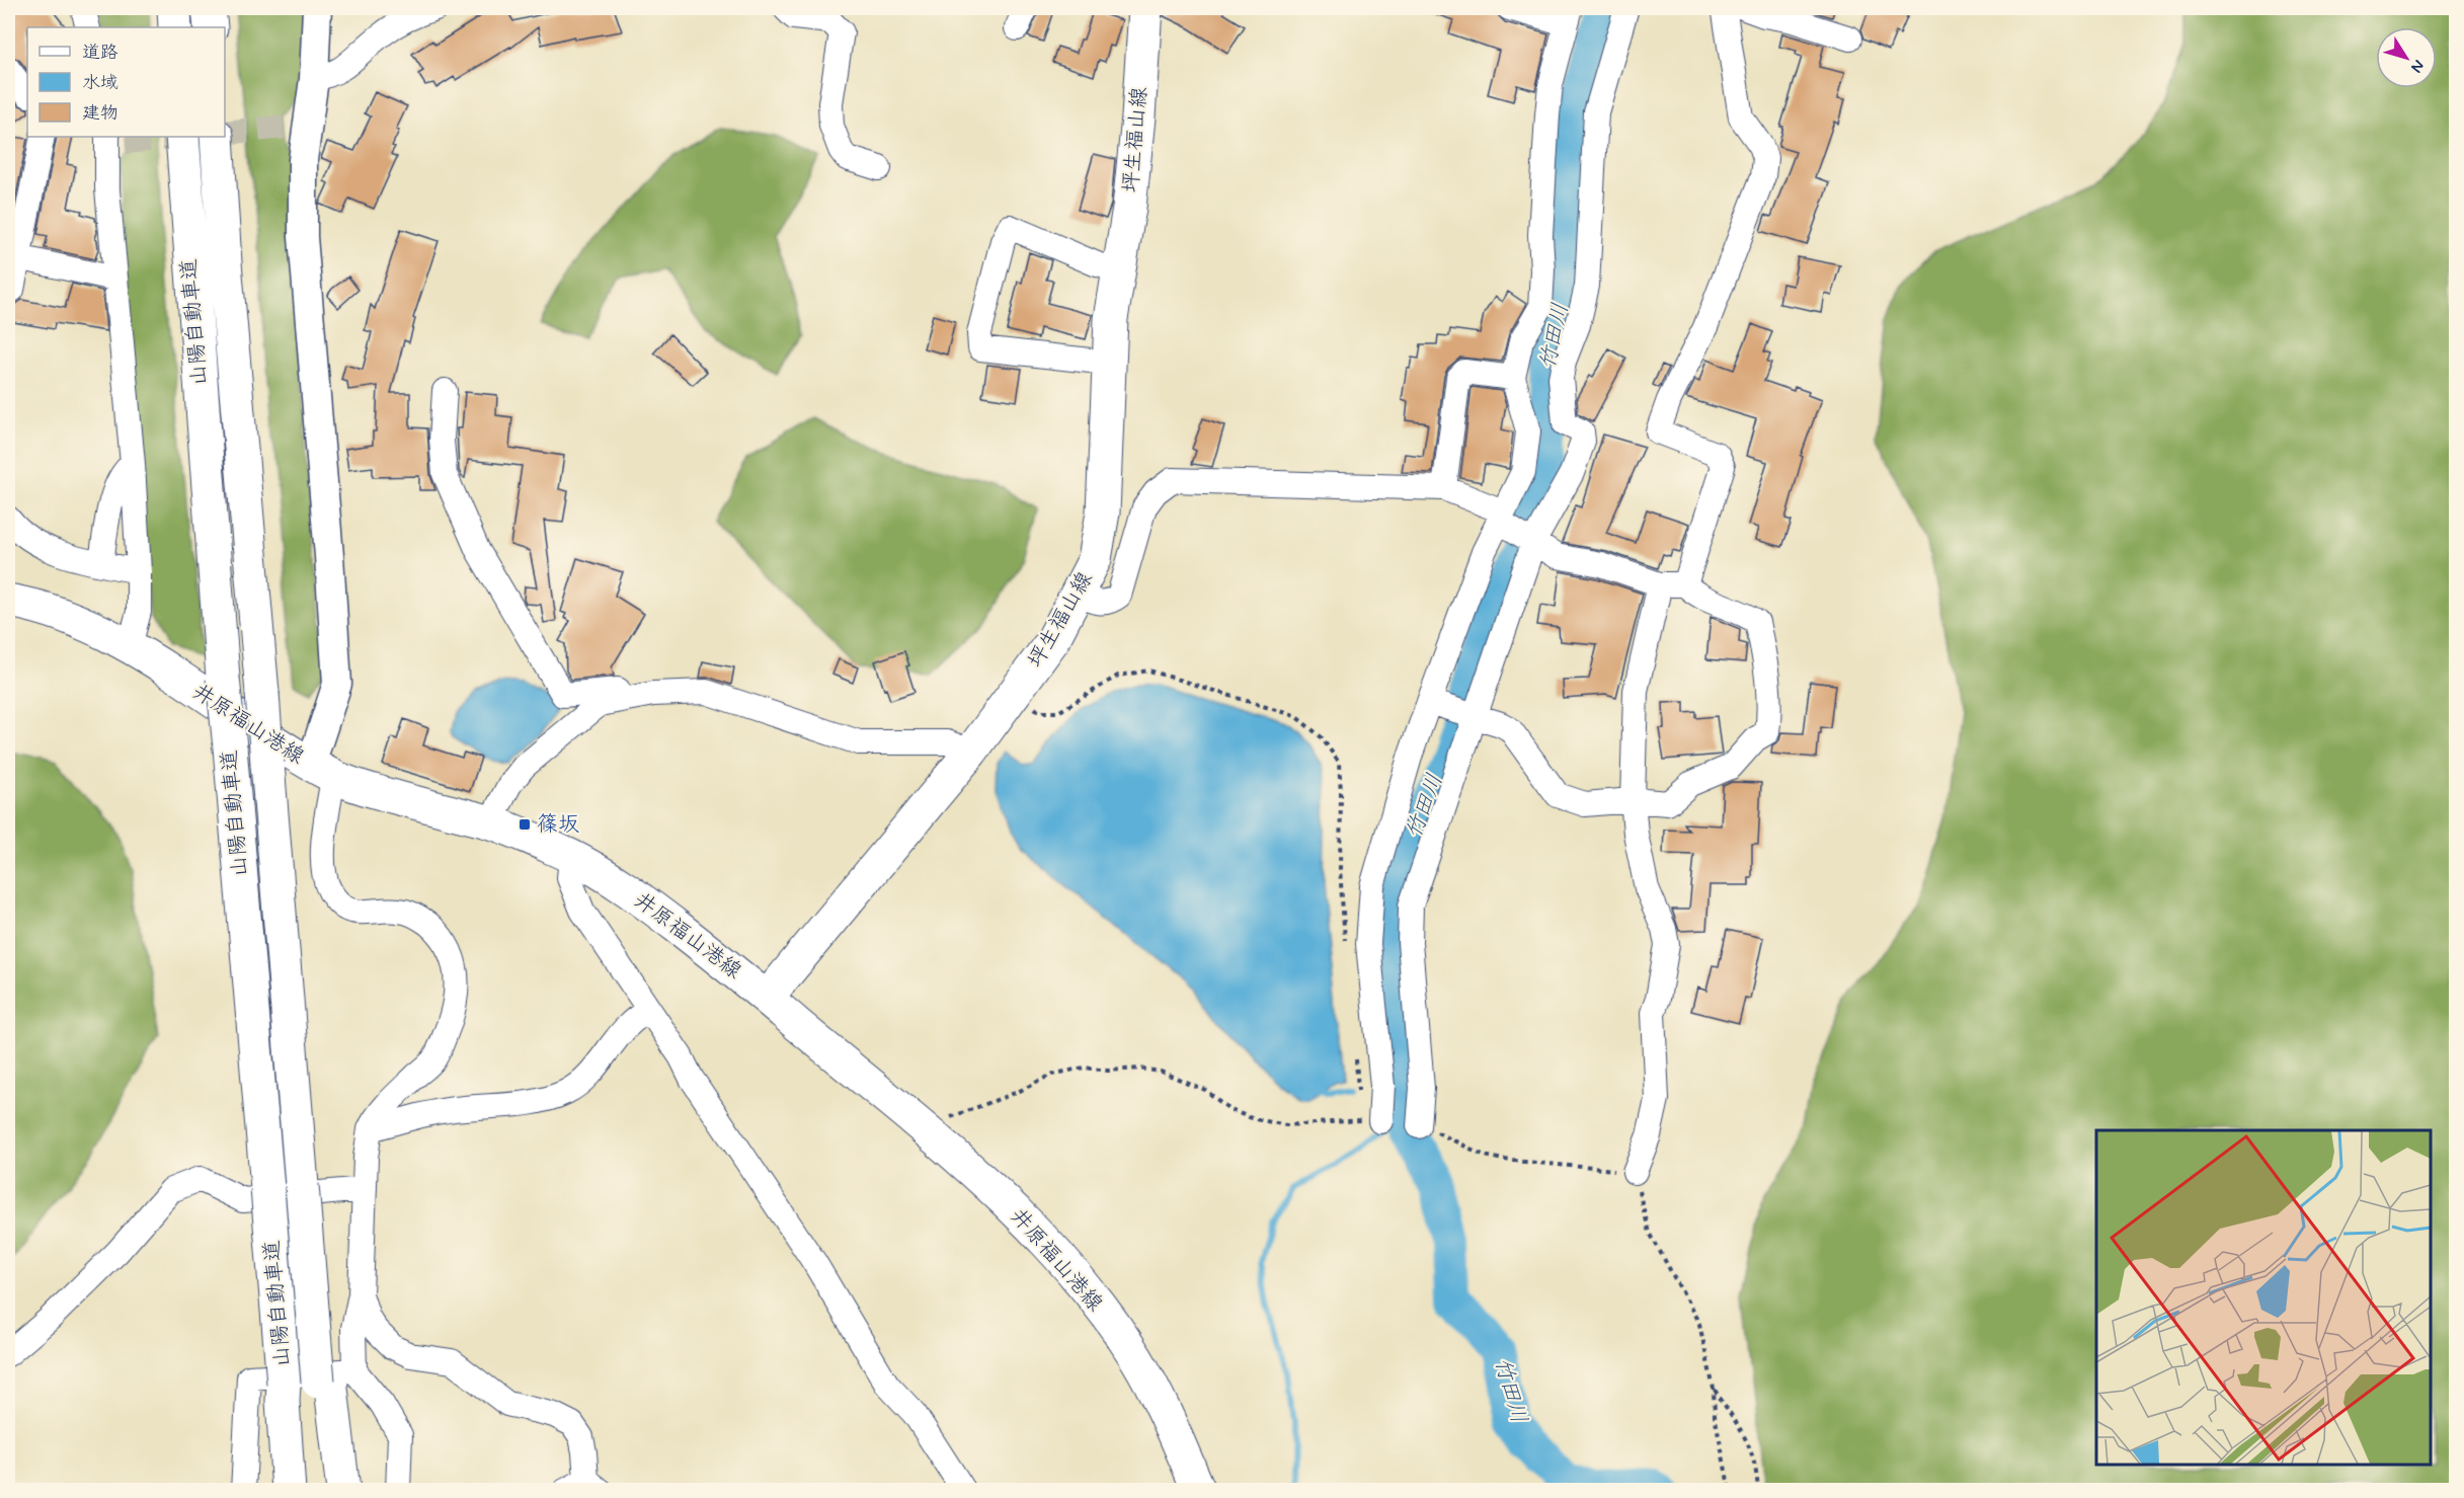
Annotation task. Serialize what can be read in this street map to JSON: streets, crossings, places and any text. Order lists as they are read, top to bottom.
{
  "streets": {
    "main road": ["坪生福山線", "山陽自動車道", "井原福山港線"]
  },
  "crossings": [
    ["坪生福山線", "井原福山港線"]
  ],
  "water": ["竹田川"],
  "places": {
    "transit": ["篠坂"]
  },
  "legend": ["道路", "水域", "建物"],
  "north": "bottom right"
}
